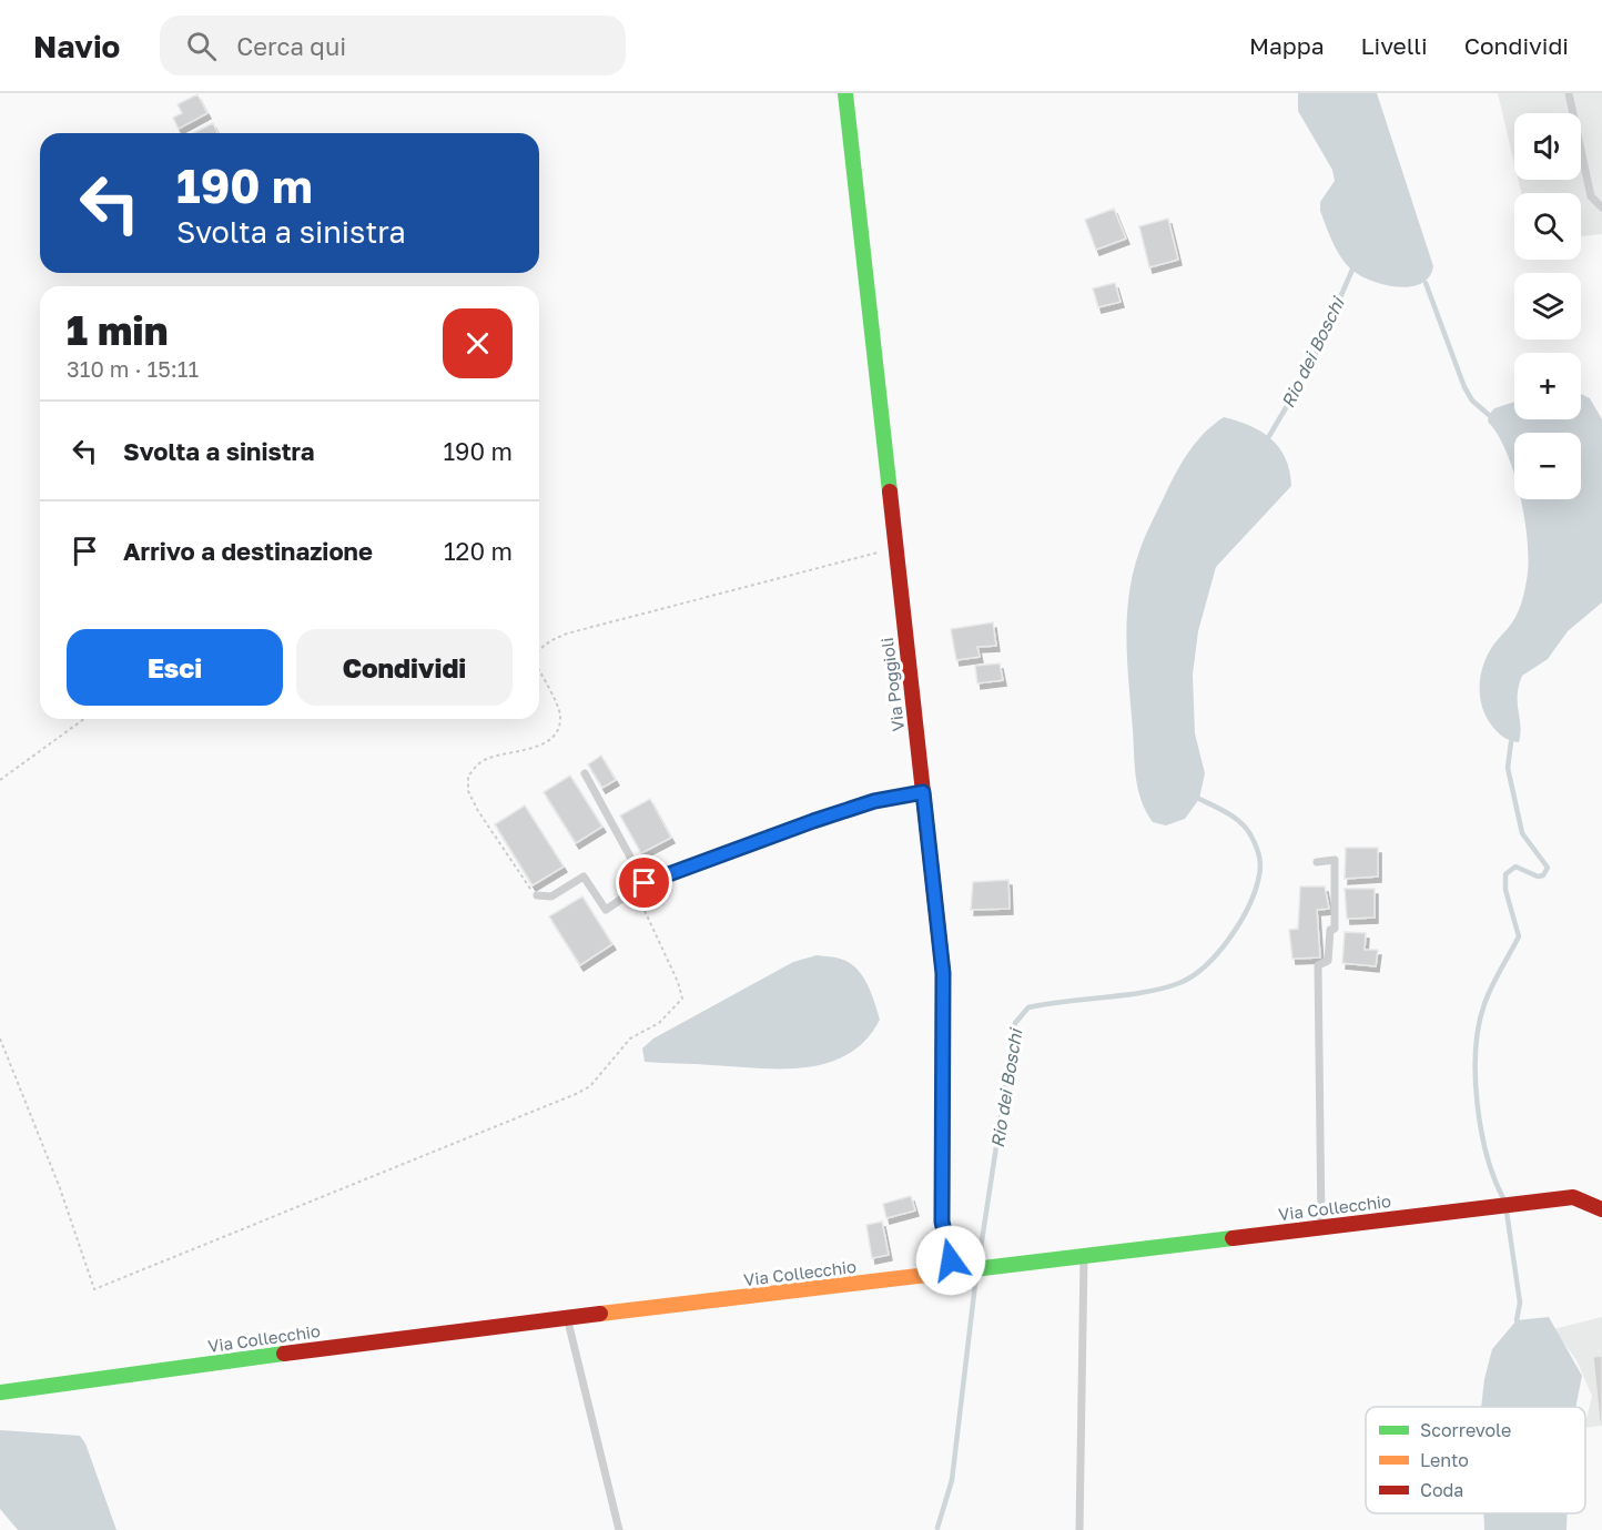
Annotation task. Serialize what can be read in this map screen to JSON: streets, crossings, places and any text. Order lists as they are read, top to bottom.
{
  "streets": {
    "street": ["Via Poggioli", "Via Collecchio"]
  },
  "crossings": [
    ["Via Poggioli", "Via Collecchio"]
  ],
  "water": ["Rio dei Boschi"],
  "legend": ["Scorrevole", "Lento", "Coda"],
  "page": {
    "header": "Navio",
    "search": "Cerca qui",
    "nav": ["Mappa", "Livelli", "Condividi"],
    "map_buttons": ["+", "−"],
    "turn": ["190 m", "Svolta a sinistra"],
    "heading": ["1 min", "310 m · 15:11"],
    "list": [
      {
        "name": "Svolta a sinistra",
        "value": "190 m"
      },
      {
        "name": "Arrivo a destinazione",
        "value": "120 m"
      }
    ],
    "buttons": ["Esci", "Condividi"]
  }
}
